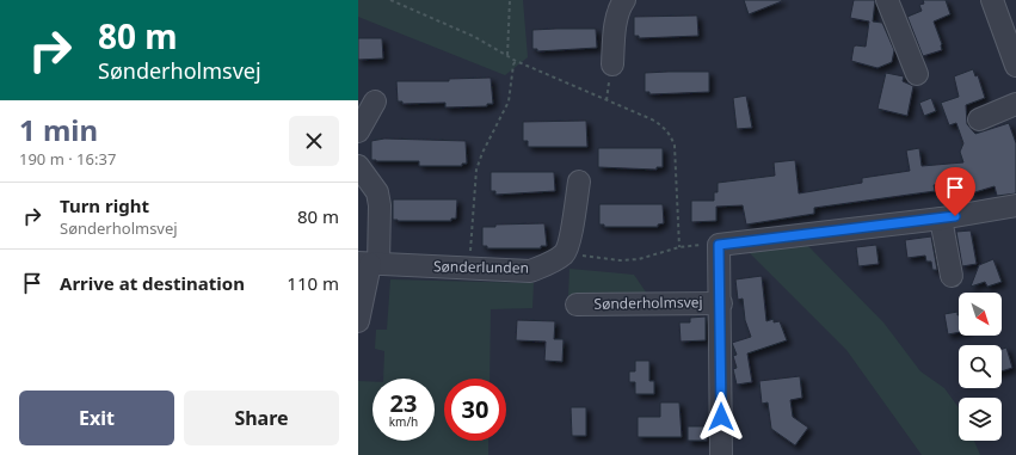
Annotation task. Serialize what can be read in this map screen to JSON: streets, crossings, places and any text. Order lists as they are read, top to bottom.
{
  "streets": {
    "street": ["Sønderlunden", "Sønderholmsvej"]
  },
  "north": "bottom right",
  "page": {
    "turn": ["80 m", "Sønderholmsvej"],
    "heading": ["1 min", "190 m · 16:37"],
    "list": [
      {
        "name": "Turn right",
        "note": "Sønderholmsvej",
        "value": "80 m"
      },
      {
        "name": "Arrive at destination",
        "value": "110 m"
      }
    ],
    "speed": "23 km/h",
    "limit": "30",
    "buttons": ["Exit", "Share"]
  }
}
